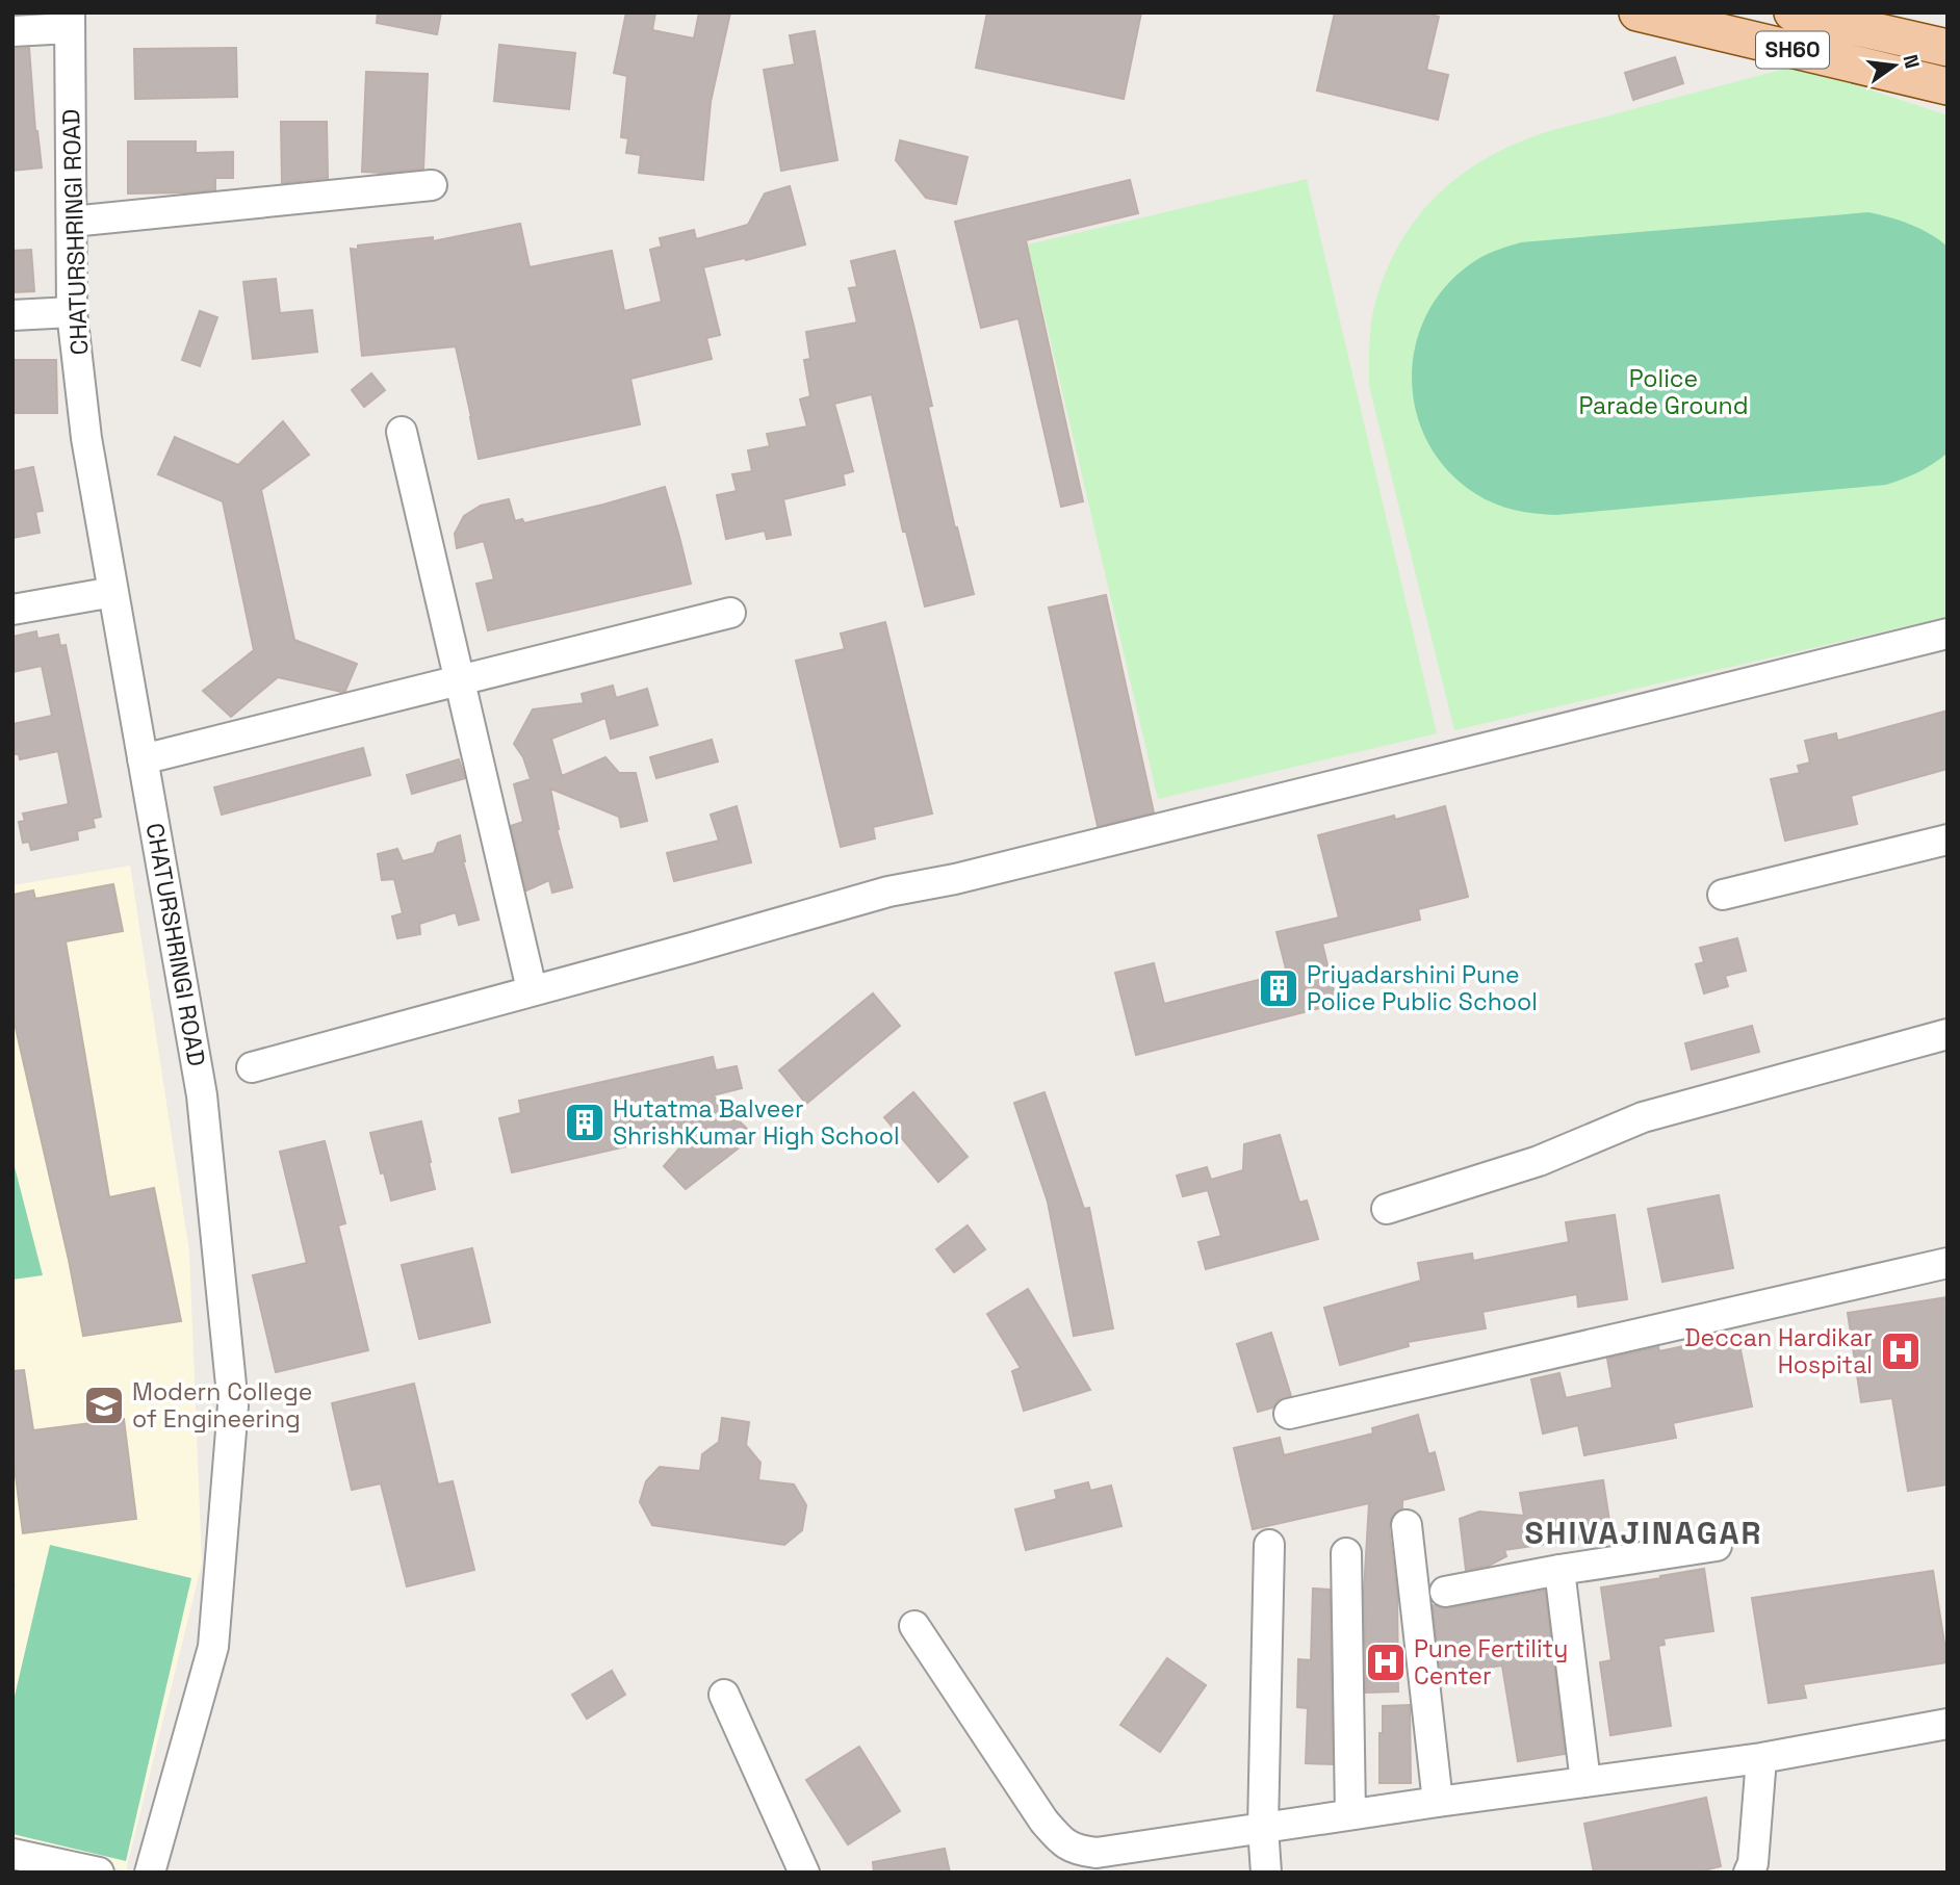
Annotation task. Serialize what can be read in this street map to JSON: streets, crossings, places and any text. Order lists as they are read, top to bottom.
{
  "streets": {
    "main road": ["SH60"],
    "street": ["CHATURSHRINGI ROAD"]
  },
  "districts": ["SHIVAJINAGAR"],
  "parks": ["Police Parade Ground"],
  "places": {
    "building": ["Priyadarshini Pune Police Public School", "Hutatma Balveer ShrishKumar High School"],
    "hospital": ["Deccan Hardikar Hospital", "Pune Fertility Center"],
    "school or university": ["Modern College of Engineering"]
  },
  "north": "right"
}
